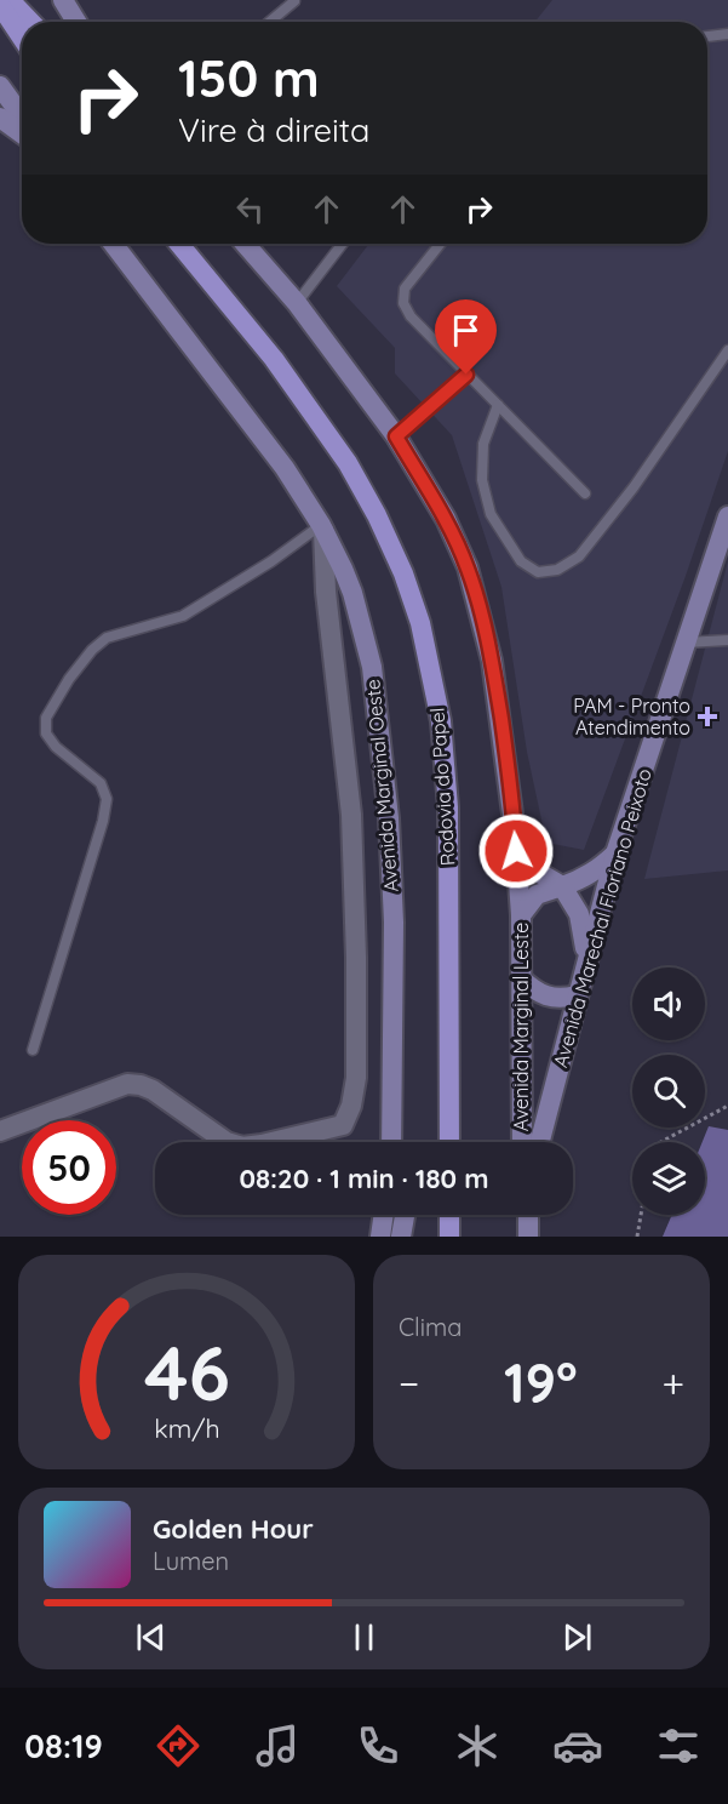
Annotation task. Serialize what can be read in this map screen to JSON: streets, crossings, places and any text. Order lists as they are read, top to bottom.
{
  "streets": {
    "main road": [
      "Avenida Marginal Oeste",
      "Rodovia do Papel",
      "Avenida Marechal Floriano Peixoto",
      "Avenida Marginal Leste"
    ]
  },
  "crossings": [
    ["Avenida Marechal Floriano Peixoto", "Avenida Marginal Leste"]
  ],
  "places": {
    "health": ["PAM - Pronto Atendimento"]
  },
  "page": {
    "turn": ["150 m", "Vire à direita"],
    "limit": "50",
    "trip": "08:20 · 1 min · 180 m",
    "tile": "Clima",
    "heat": ["−", "19°", "+"],
    "song": ["Golden Hour", "Lumen"],
    "tabs": "08:19",
    "gauge": ["46", "km/h"]
  }
}
